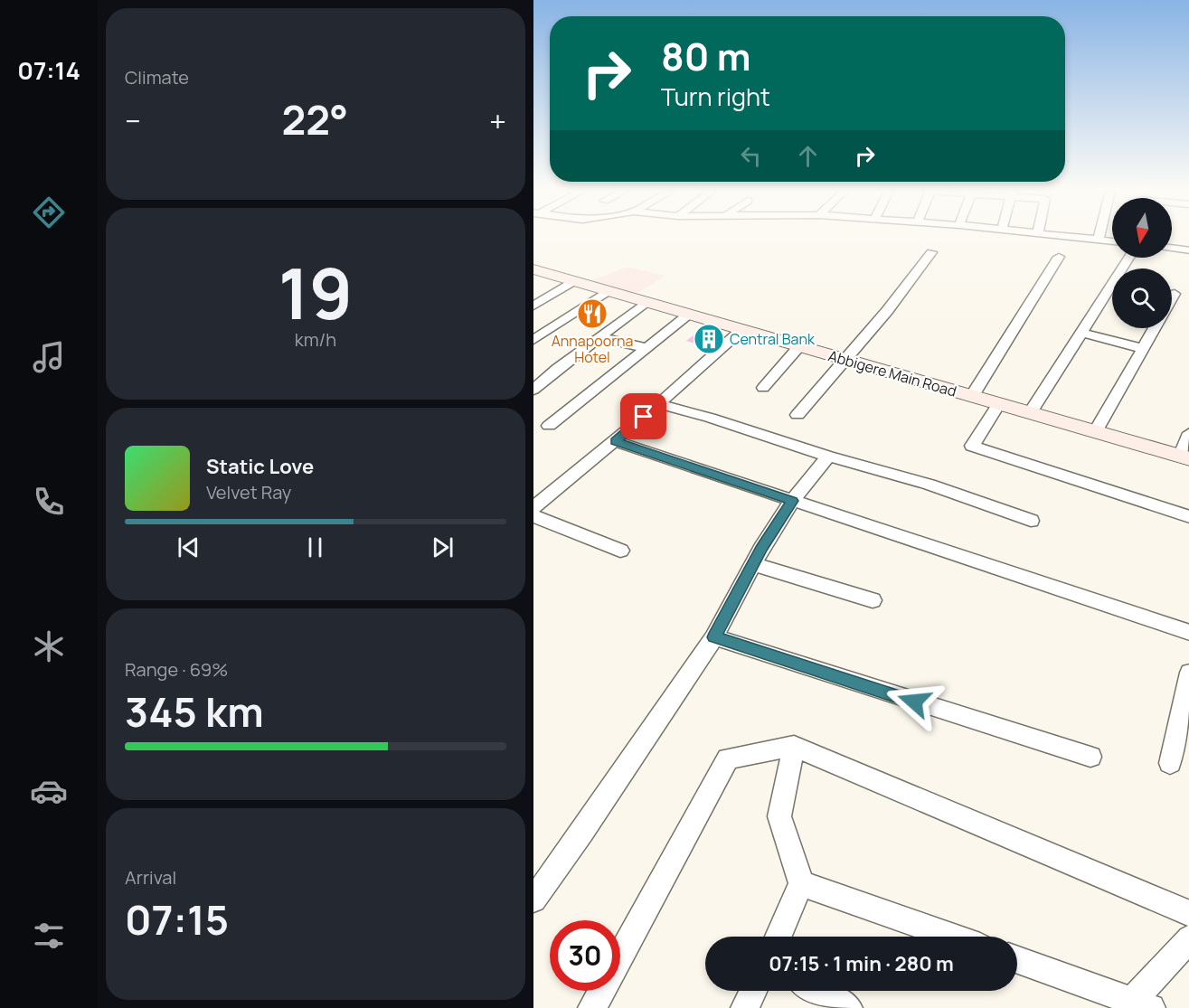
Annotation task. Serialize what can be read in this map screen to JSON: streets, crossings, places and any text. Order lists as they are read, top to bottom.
{
  "streets": {
    "main road": ["Abbigere Main Road"]
  },
  "places": {
    "restaurant": ["Annapoorna Hotel"],
    "building": ["Central Bank"]
  },
  "north": "bottom",
  "page": {
    "tabs": "07:14",
    "tile": [
      "Climate",
      ["19", "km/h"],
      ["Range · 69%", "345 km"],
      ["Arrival", "07:15"]
    ],
    "turn": ["80 m", "Turn right"],
    "heat": ["−", "22°", "+"],
    "song": ["Static Love", "Velvet Ray"],
    "limit": "30",
    "trip": "07:15 · 1 min · 280 m"
  }
}
